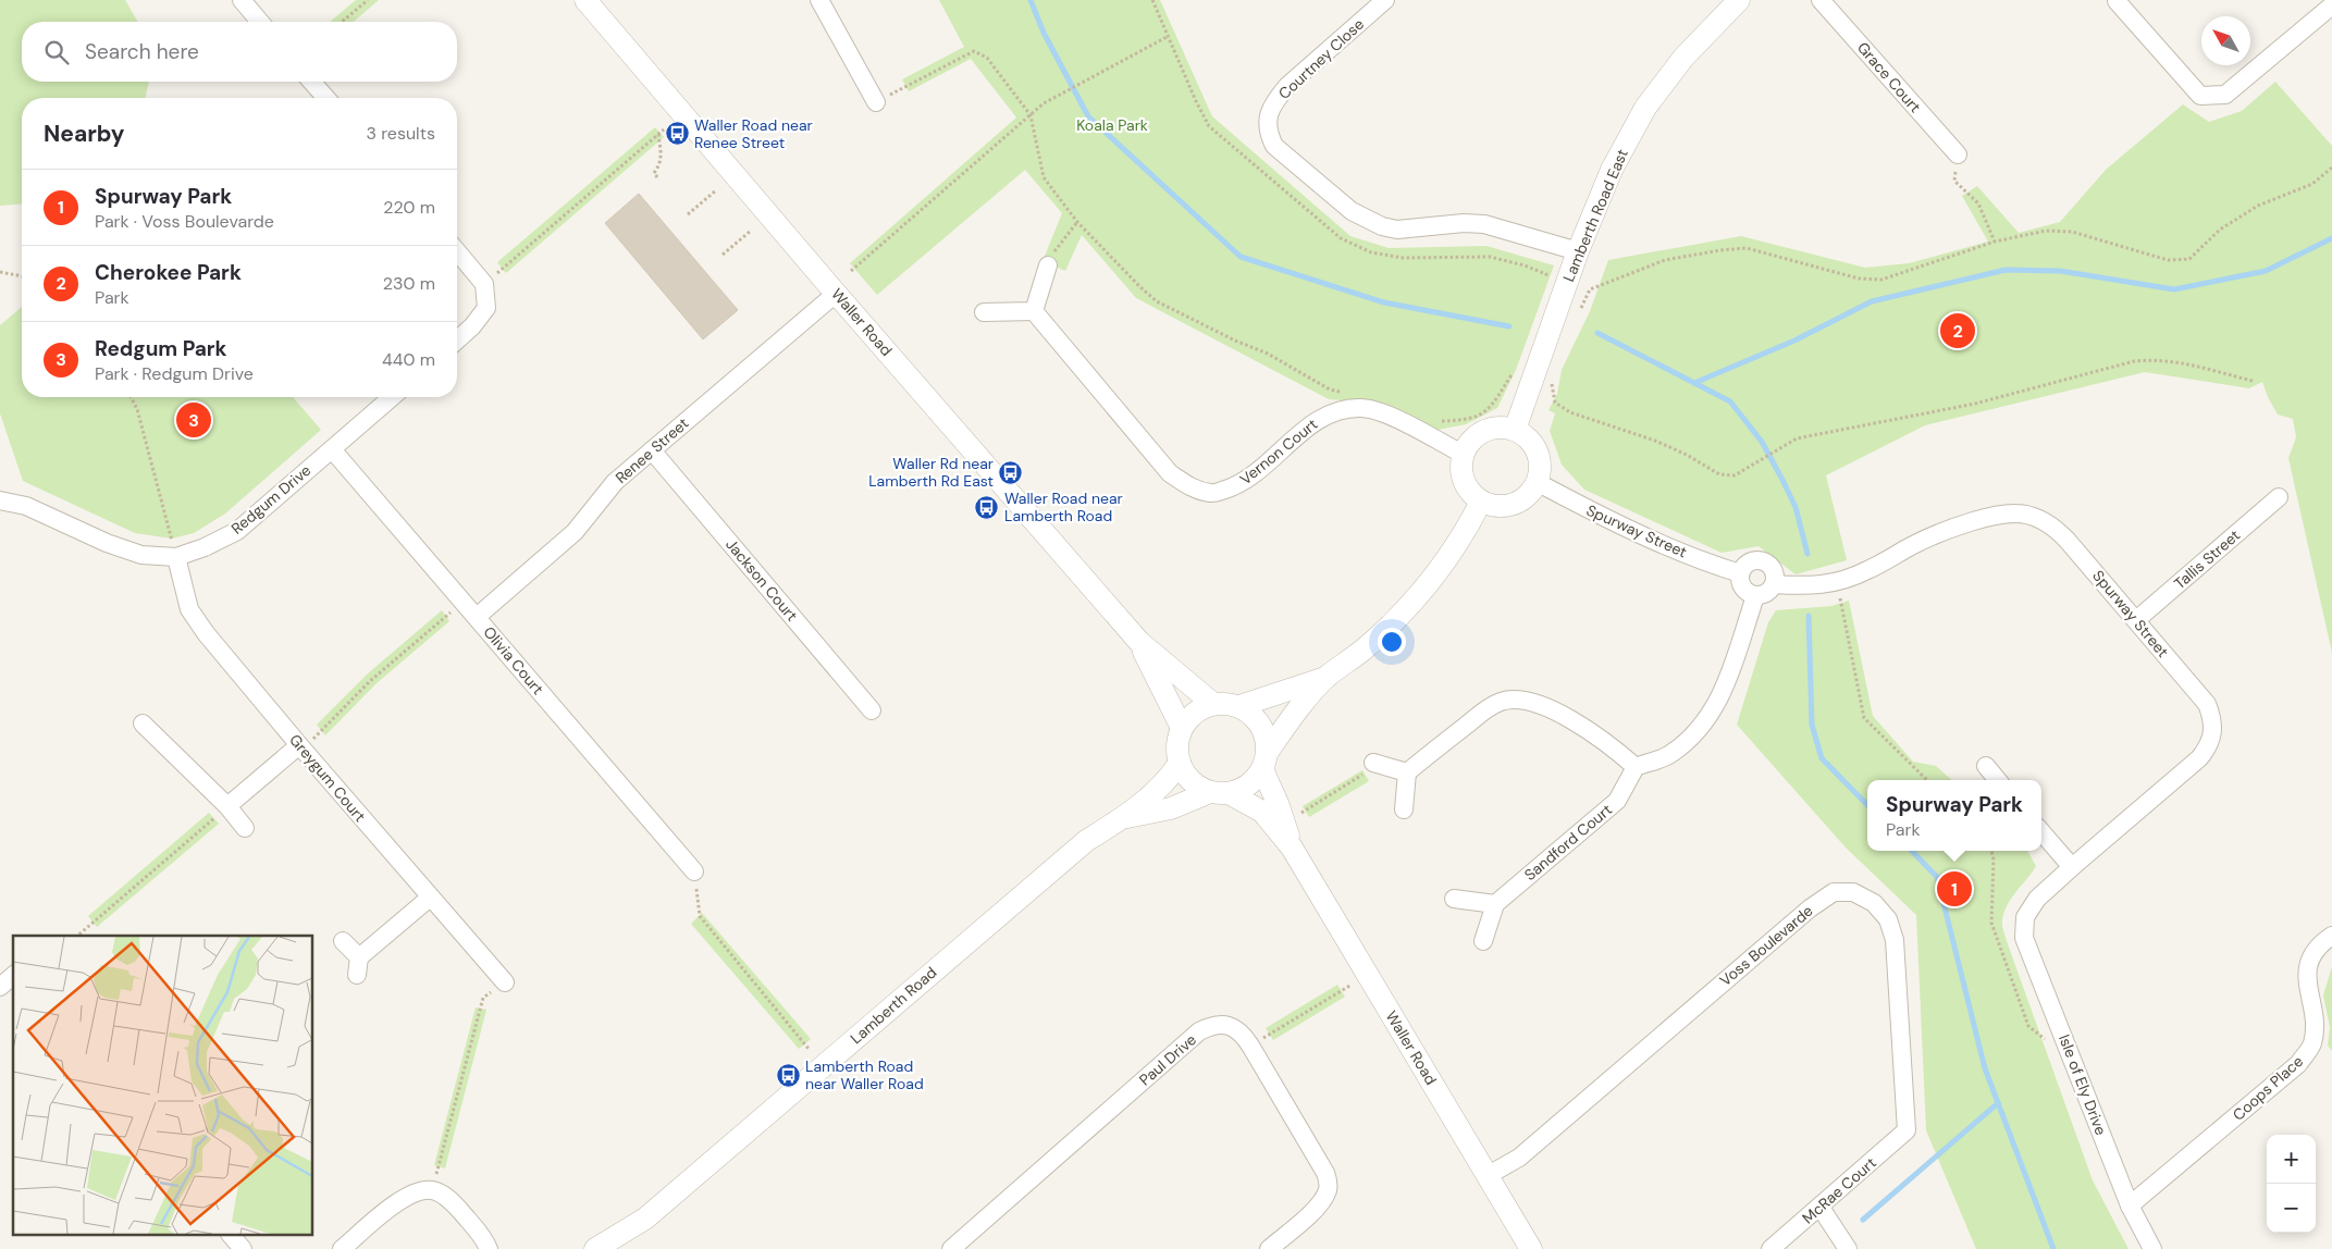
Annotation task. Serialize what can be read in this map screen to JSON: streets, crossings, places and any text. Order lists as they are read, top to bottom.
{
  "streets": {
    "street": [
      "Courtney Close",
      "Grace Court",
      "Lamberth Road East",
      "Waller Road",
      "Renee Street",
      "Vernon Court",
      "Redgum Drive",
      "Spurway Street",
      "Tallis Street",
      "Jackson Court",
      "Olivia Court",
      "Greygum Court",
      "Sandford Court",
      "Voss Boulevarde",
      "Lamberth Road",
      "Paul Drive",
      "Isle of Ely Drive",
      "Coops Place",
      "McRae Court"
    ]
  },
  "crossings": [
    ["Courtney Close", "Lamberth Road East"],
    ["Lamberth Road East", "Vernon Court"],
    ["Lamberth Road East", "Spurway Street"],
    ["Waller Road", "Renee Street"],
    ["Waller Road", "Voss Boulevarde"],
    ["Waller Road", "Lamberth Road"],
    ["Renee Street", "Jackson Court"],
    ["Renee Street", "Olivia Court"],
    ["Vernon Court", "Spurway Street"],
    ["Redgum Drive", "Olivia Court"],
    ["Redgum Drive", "Greygum Court"],
    ["Spurway Street", "Tallis Street"],
    ["Spurway Street", "Isle of Ely Drive"],
    ["Voss Boulevarde", "McRae Court"],
    ["Isle of Ely Drive", "Coops Place"]
  ],
  "parks": ["Koala Park"],
  "places": {
    "bus stop": [
      "Waller Road near Renee Street",
      "Waller Rd near Lamberth Rd East",
      "Waller Road near Lamberth Road",
      "Lamberth Road near Waller Road"
    ]
  },
  "north": "top left",
  "page": {
    "search": "Search here",
    "heading": ["Nearby", "3 results"],
    "list": [
      {
        "mark": "1",
        "name": "Spurway Park",
        "note": "Park · Voss Boulevarde",
        "value": "220 m"
      },
      {
        "mark": "2",
        "name": "Cherokee Park",
        "note": "Park",
        "value": "230 m"
      },
      {
        "mark": "3",
        "name": "Redgum Park",
        "note": "Park · Redgum Drive",
        "value": "440 m"
      }
    ],
    "pins": ["2", "3", "1"],
    "popup": ["Spurway Park", "Park"],
    "map_buttons": ["+", "−"]
  }
}
